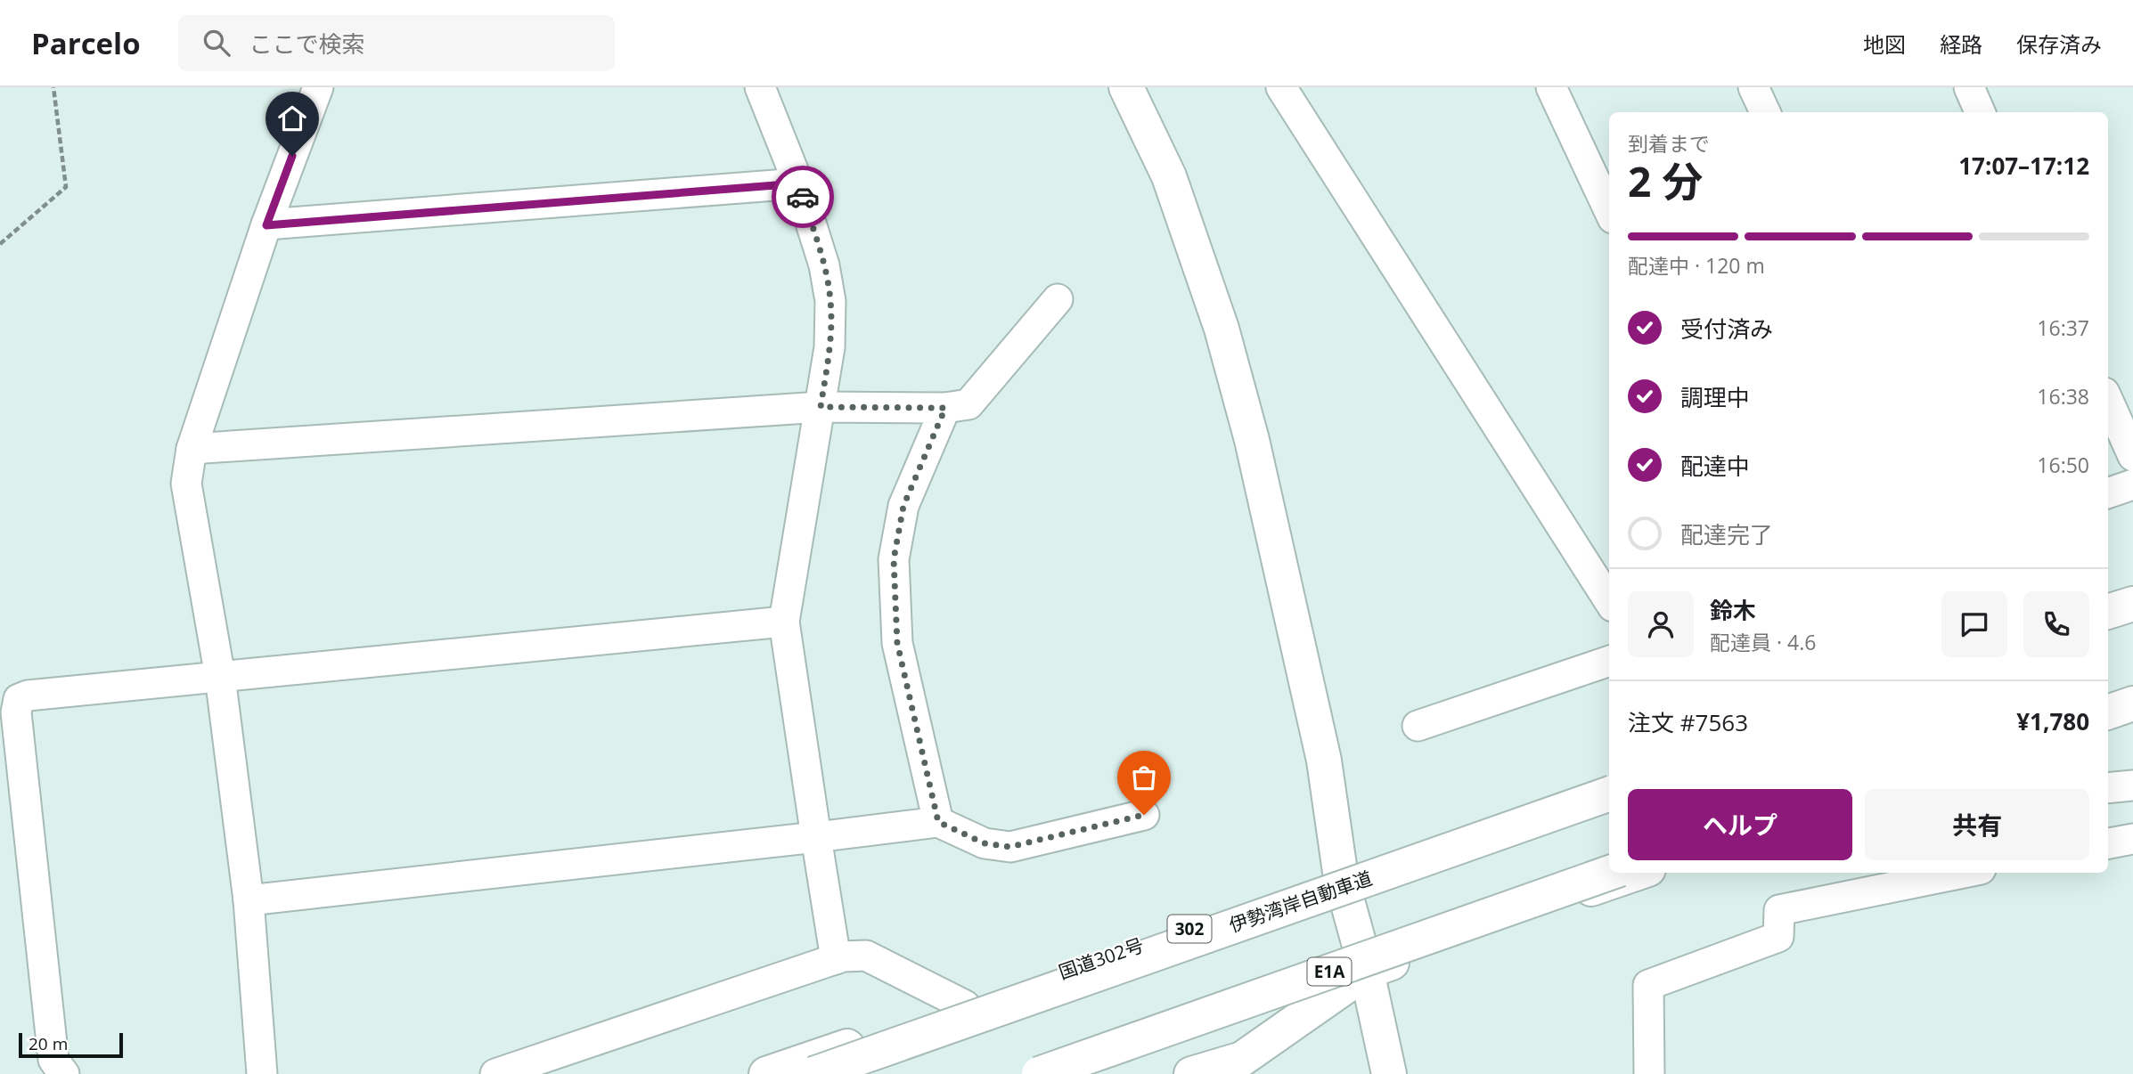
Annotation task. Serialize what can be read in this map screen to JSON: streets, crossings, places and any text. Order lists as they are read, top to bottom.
{
  "streets": {
    "main road": [
      "伊勢湾岸自動車道",
      "302",
      "国道302号",
      "E1A"
    ]
  },
  "scale_bar": "20 m",
  "page": {
    "header": "Parcelo",
    "search": "ここで検索",
    "nav": ["地図", "経路", "保存済み"],
    "heading": ["2 分", "到着まで", "17:07–17:12"],
    "panel": [
      "鈴木",
      "配達員 · 4.6",
      "注文 #7563",
      "¥1,780"
    ],
    "bar": "配達中 · 120 m",
    "list": [
      ["受付済み", "16:37"],
      ["調理中", "16:38"],
      ["配達中", "16:50"],
      "配達完了"
    ],
    "buttons": ["ヘルプ", "共有"],
    "scale": "20 m"
  }
}
